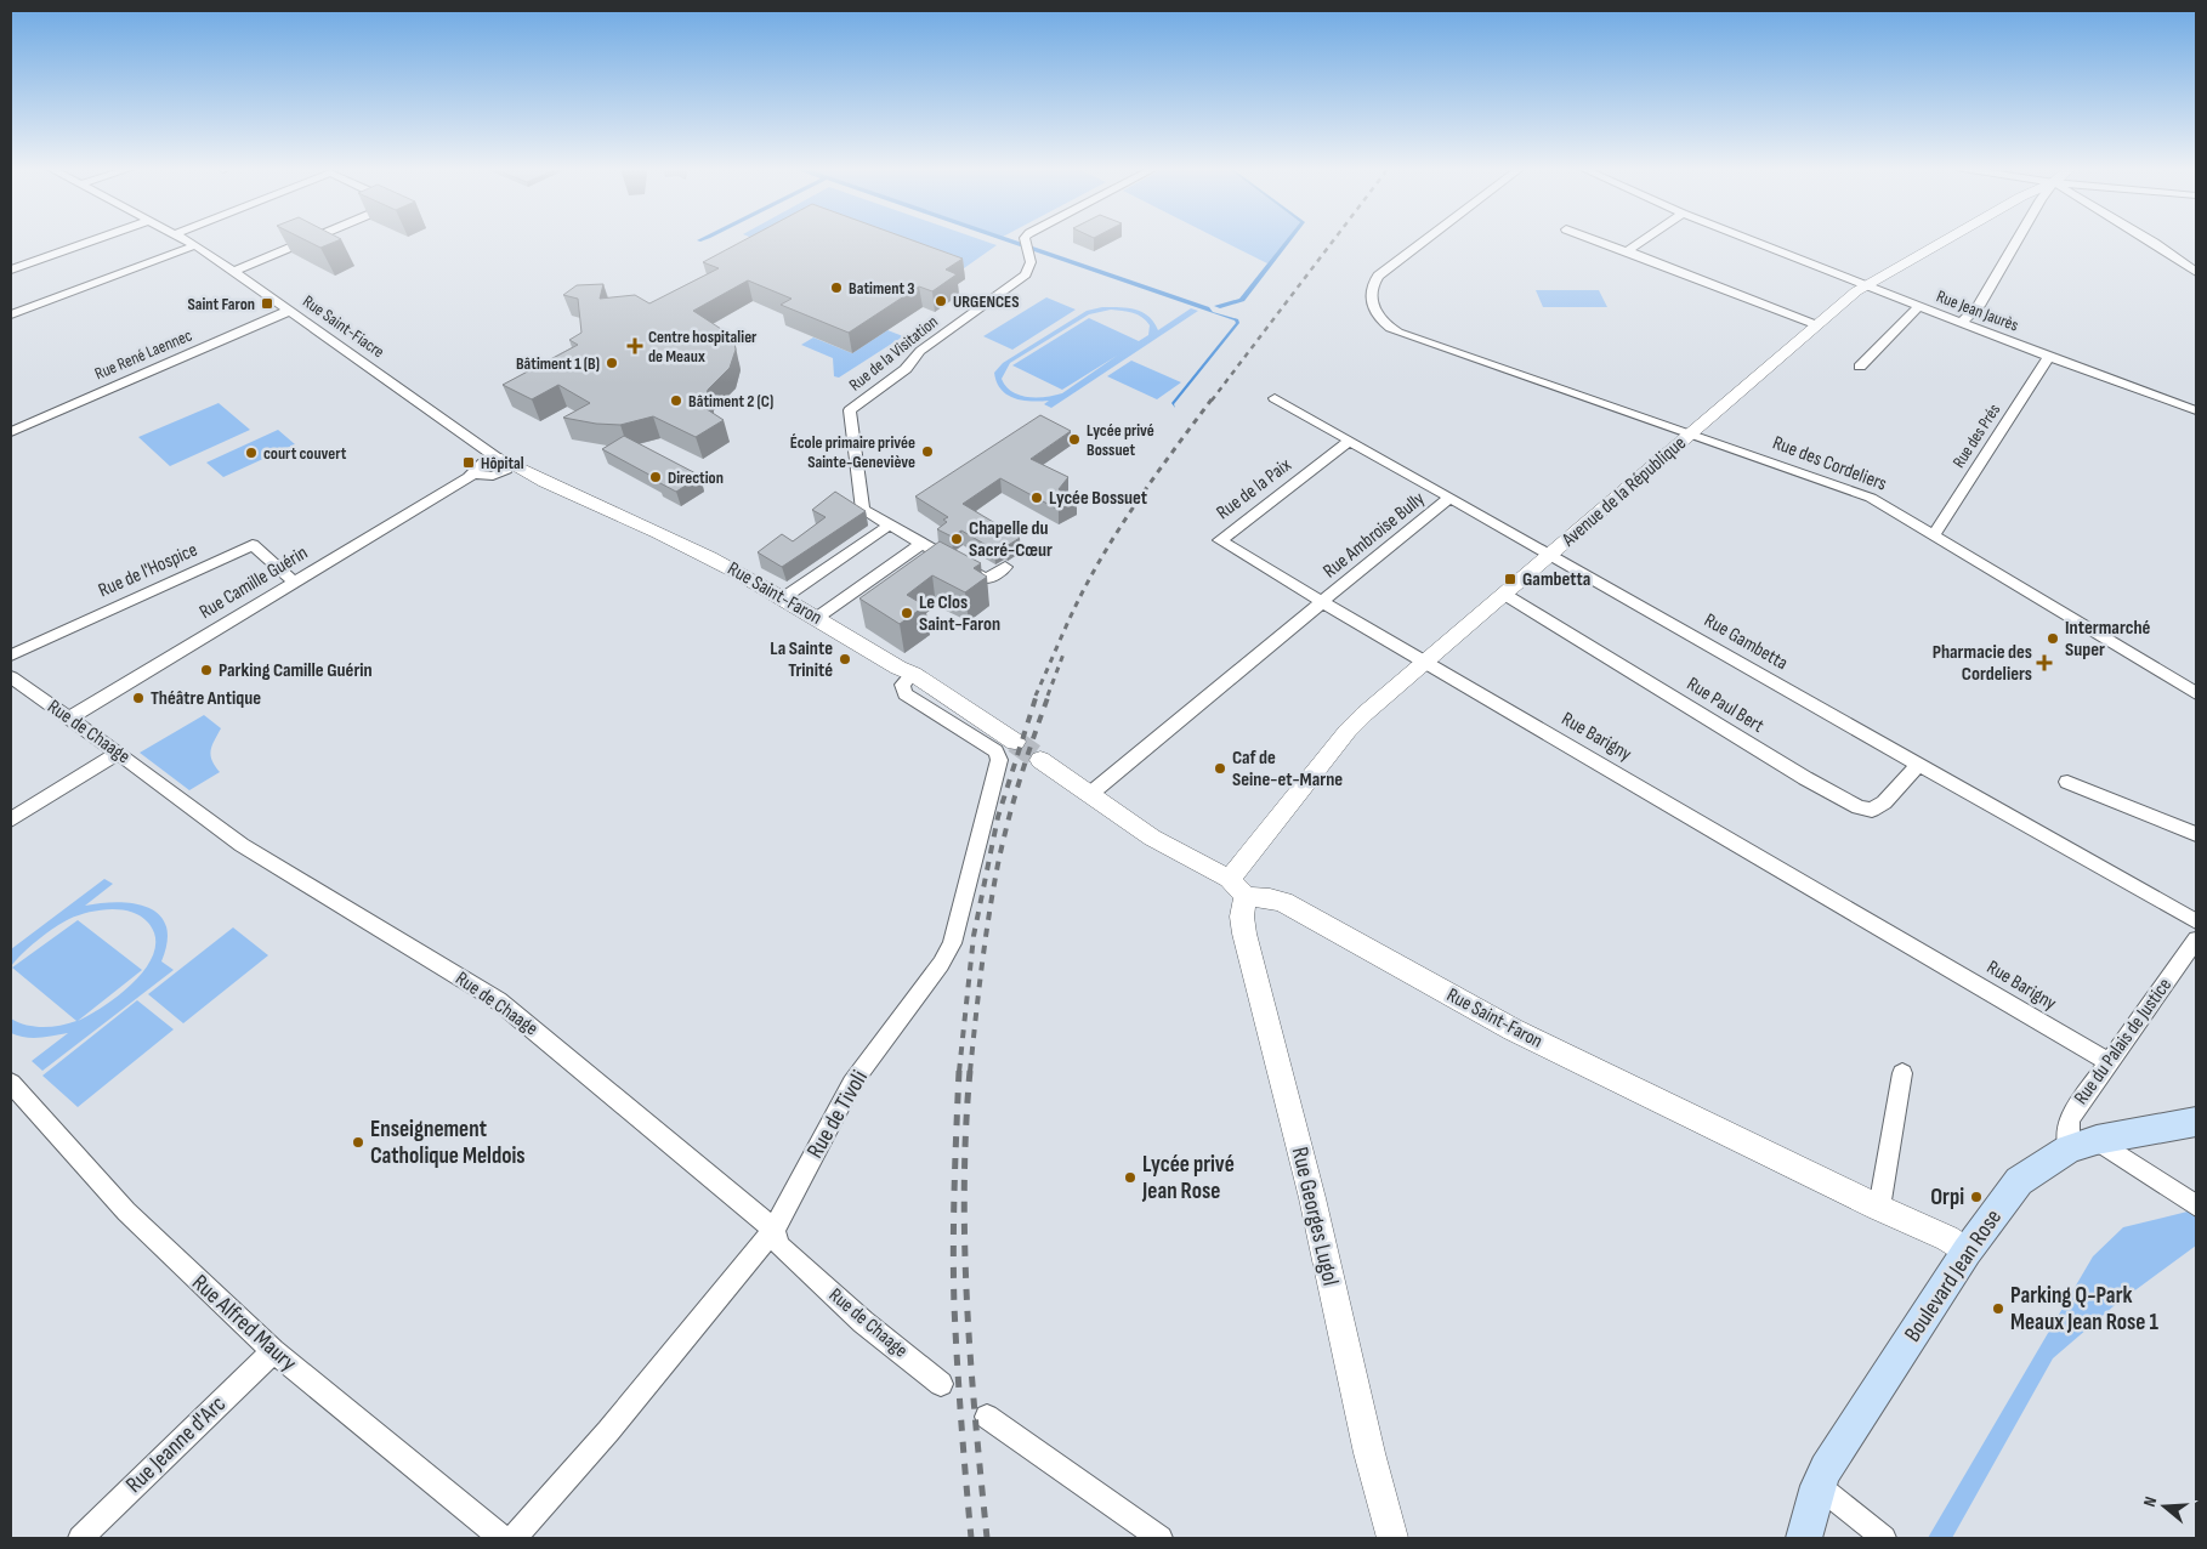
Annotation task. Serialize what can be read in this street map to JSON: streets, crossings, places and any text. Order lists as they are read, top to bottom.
{
  "streets": {
    "main road": ["Boulevard Jean Rose"],
    "street": [
      "Rue Jean Jaurès",
      "Rue Saint-Fiacre",
      "Rue de la Visitation",
      "Rue René Laennec",
      "Rue des Prés",
      "Rue des Cordeliers",
      "Rue de la Paix",
      "Avenue de la République",
      "Rue Ambroise Bully",
      "Rue de l'Hospice",
      "Rue Camille Guérin",
      "Rue Saint-Faron",
      "Rue Gambetta",
      "Rue Paul Bert",
      "Rue de Chaage",
      "Rue Barigny",
      "Rue du Palais de Justice",
      "Rue de Tivoli",
      "Rue Georges Lugol",
      "Rue Alfred Maury",
      "Rue Jeanne d'Arc"
    ]
  },
  "crossings": [
    ["Rue Jean Jaurès", "Rue des Prés"],
    ["Rue Jean Jaurès", "Avenue de la République"],
    ["Rue Saint-Fiacre", "Rue René Laennec"],
    ["Rue Saint-Fiacre", "Rue Camille Guérin"],
    ["Rue Saint-Fiacre", "Rue Saint-Faron"],
    ["Rue des Prés", "Rue des Cordeliers"],
    ["Rue des Cordeliers", "Avenue de la République"],
    ["Rue de la Paix", "Rue Ambroise Bully"],
    ["Rue de la Paix", "Rue Gambetta"],
    ["Rue de la Paix", "Rue Barigny"],
    ["Avenue de la République", "Rue Saint-Faron"],
    ["Avenue de la République", "Rue Gambetta"],
    ["Avenue de la République", "Rue Paul Bert"],
    ["Avenue de la République", "Rue Barigny"],
    ["Avenue de la République", "Rue Georges Lugol"],
    ["Rue Ambroise Bully", "Rue Gambetta"],
    ["Rue Ambroise Bully", "Rue Barigny"],
    ["Rue de l'Hospice", "Rue Camille Guérin"],
    ["Rue Camille Guérin", "Rue Saint-Faron"],
    ["Rue Camille Guérin", "Rue de Chaage"],
    ["Rue Saint-Faron", "Rue de Tivoli"],
    ["Rue Saint-Faron", "Rue Georges Lugol"],
    ["Rue Saint-Faron", "Boulevard Jean Rose"],
    ["Rue Gambetta", "Rue Paul Bert"],
    ["Rue de Chaage", "Rue de Tivoli"],
    ["Rue Barigny", "Rue du Palais de Justice"],
    ["Rue du Palais de Justice", "Boulevard Jean Rose"],
    ["Rue Alfred Maury", "Rue Jeanne d'Arc"]
  ],
  "places": {
    "other": [
      "Batiment 3",
      "URGENCES",
      "Bâtiment 1 (B)",
      "Bâtiment 2 (C)",
      "Lycée privé Bossuet",
      "École primaire privée Sainte-Geneviève",
      "court couvert",
      "Direction",
      "Lycée Bossuet",
      "Chapelle du Sacré-Cœur",
      "Le Clos Saint-Faron",
      "Intermarché Super",
      "La Sainte Trinité",
      "Parking Camille Guérin",
      "Théâtre Antique",
      "Caf de Seine-et-Marne",
      "Enseignement Catholique Meldois",
      "Lycée privé Jean Rose",
      "Orpi",
      "Parking Q-Park Meaux Jean Rose 1"
    ],
    "transit": ["Saint Faron", "Hôpital", "Gambetta"],
    "health": ["Centre hospitalier de Meaux", "Pharmacie des Cordeliers"]
  },
  "north": "left"
}
